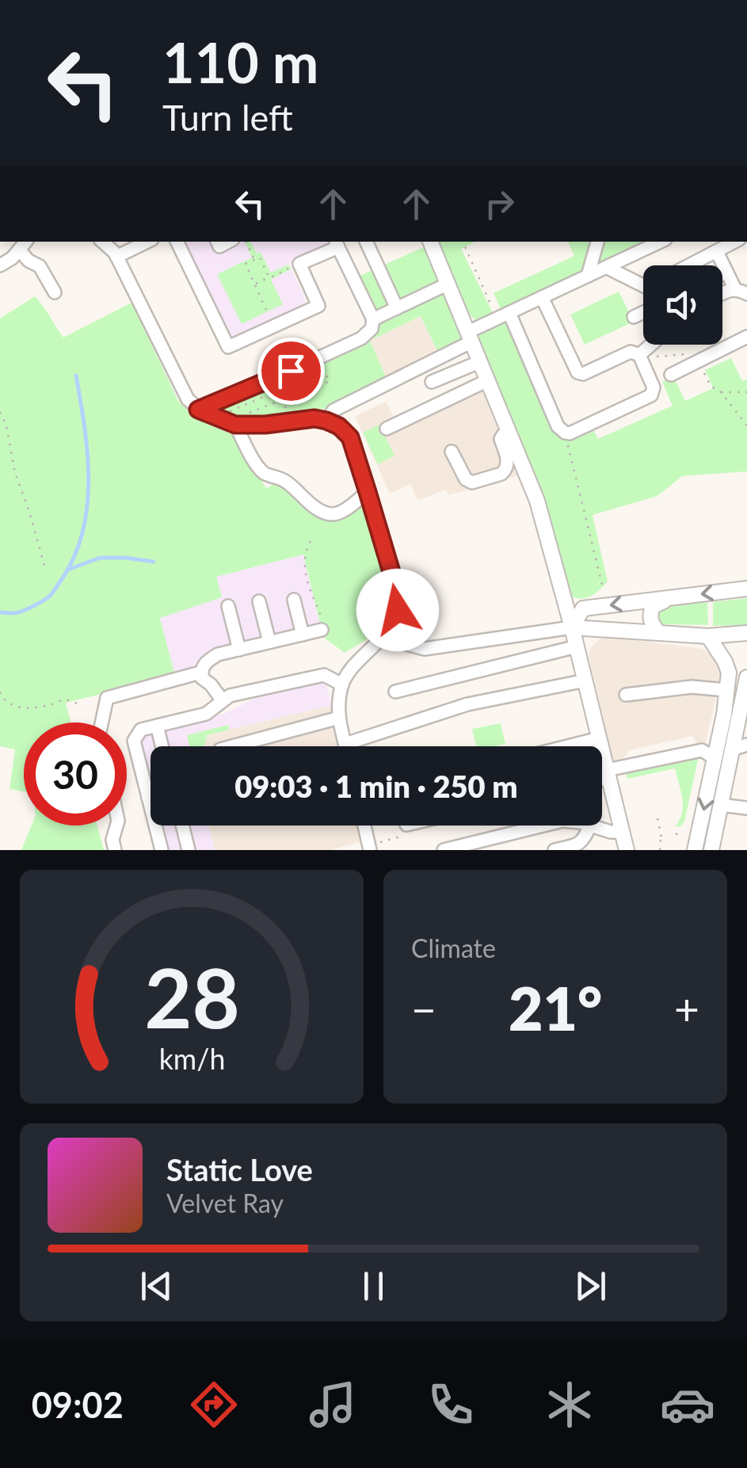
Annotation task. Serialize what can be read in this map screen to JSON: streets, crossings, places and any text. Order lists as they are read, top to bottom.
{
  "page": {
    "turn": ["110 m", "Turn left"],
    "limit": "30",
    "trip": "09:03 · 1 min · 250 m",
    "tile": "Climate",
    "heat": ["−", "21°", "+"],
    "song": ["Static Love", "Velvet Ray"],
    "tabs": "09:02",
    "gauge": ["28", "km/h"]
  }
}
